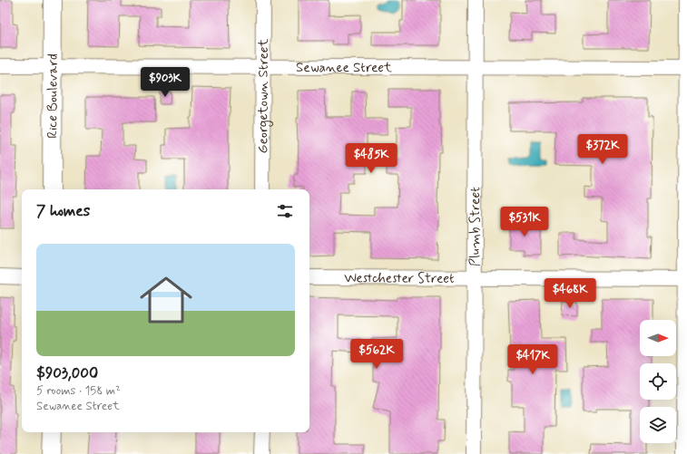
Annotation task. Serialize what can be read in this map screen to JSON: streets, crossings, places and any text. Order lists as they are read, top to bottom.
{
  "streets": {
    "street": [
      "Sewanee Street",
      "Rice Boulevard",
      "Georgetown Street",
      "Plumb Street",
      "Westchester Street"
    ]
  },
  "crossings": [
    ["Sewanee Street", "Rice Boulevard"],
    ["Sewanee Street", "Georgetown Street"],
    ["Sewanee Street", "Plumb Street"],
    ["Plumb Street", "Westchester Street"]
  ],
  "north": "right",
  "page": {
    "price": [
      "$903K",
      "$372K",
      "$485K",
      "$531K",
      "$468K",
      "$562K",
      "$417K"
    ],
    "heading": "7 homes",
    "list": [
      {
        "name": "$903,000",
        "note": "5 rooms · 158 m² · Sewanee Street"
      }
    ]
  }
}
